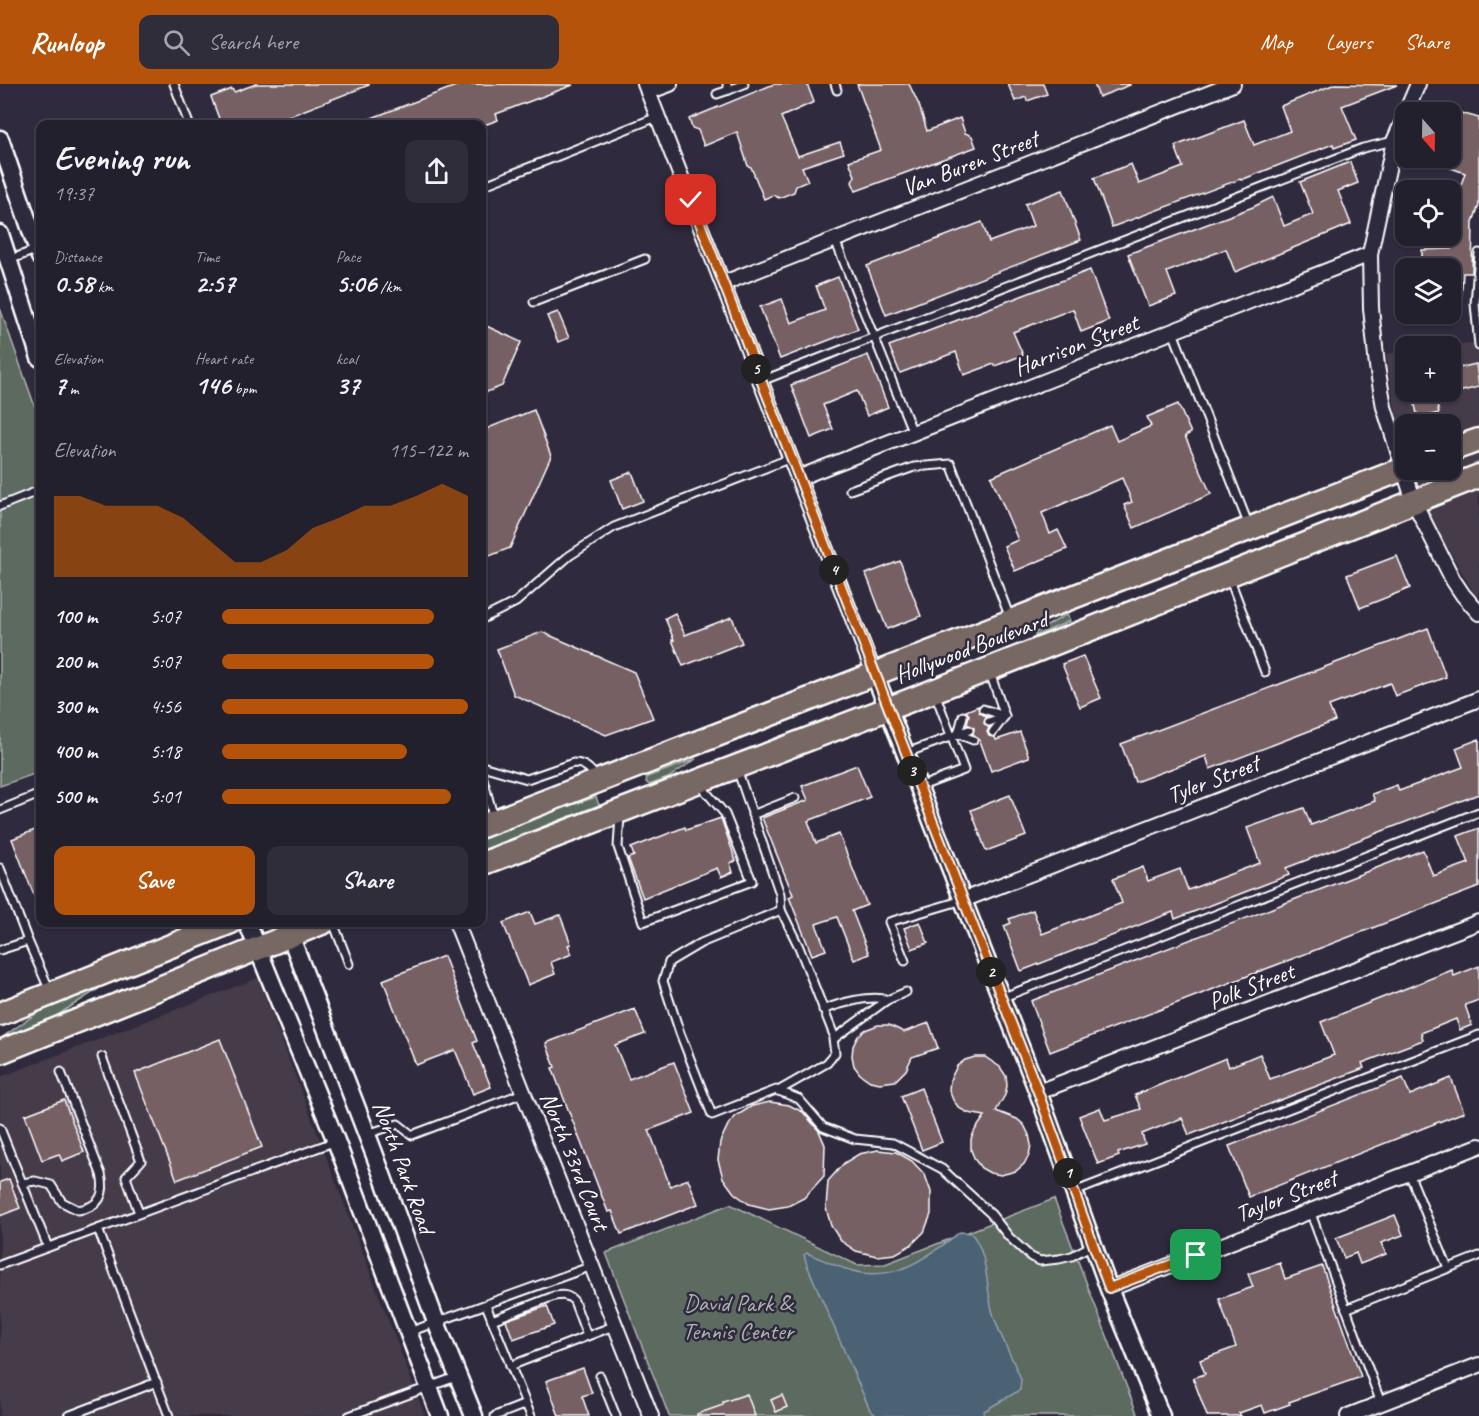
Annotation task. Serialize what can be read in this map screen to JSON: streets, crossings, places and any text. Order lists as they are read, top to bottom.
{
  "streets": {
    "highway": ["Hollywood Boulevard"],
    "street": [
      "Van Buren Street",
      "Harrison Street",
      "Tyler Street",
      "Polk Street",
      "North 33rd Court",
      "North Park Road",
      "Taylor Street"
    ]
  },
  "parks": ["David Park & Tennis Center"],
  "north": "bottom",
  "page": {
    "header": "Runloop",
    "search": "Search here",
    "nav": ["Map", "Layers", "Share"],
    "map_buttons": ["+", "−"],
    "heading": ["Evening run", "19:37"],
    "stats": [
      ["Distance", "0.58 km"],
      ["Time", "2:57"],
      ["Pace", "5:06 /km"],
      ["Elevation", "7 m"],
      ["Heart rate", "146 bpm"],
      ["kcal", "37"]
    ],
    "pins": [
      "5",
      "4",
      "3",
      "2",
      "1"
    ],
    "chart": ["Elevation", "115–122 m"],
    "list": [
      {
        "name": "100 m",
        "note": "5:07"
      },
      {
        "name": "200 m",
        "note": "5:07"
      },
      {
        "name": "300 m",
        "note": "4:56"
      },
      {
        "name": "400 m",
        "note": "5:18"
      },
      {
        "name": "500 m",
        "note": "5:01"
      }
    ],
    "buttons": ["Save", "Share"]
  }
}
